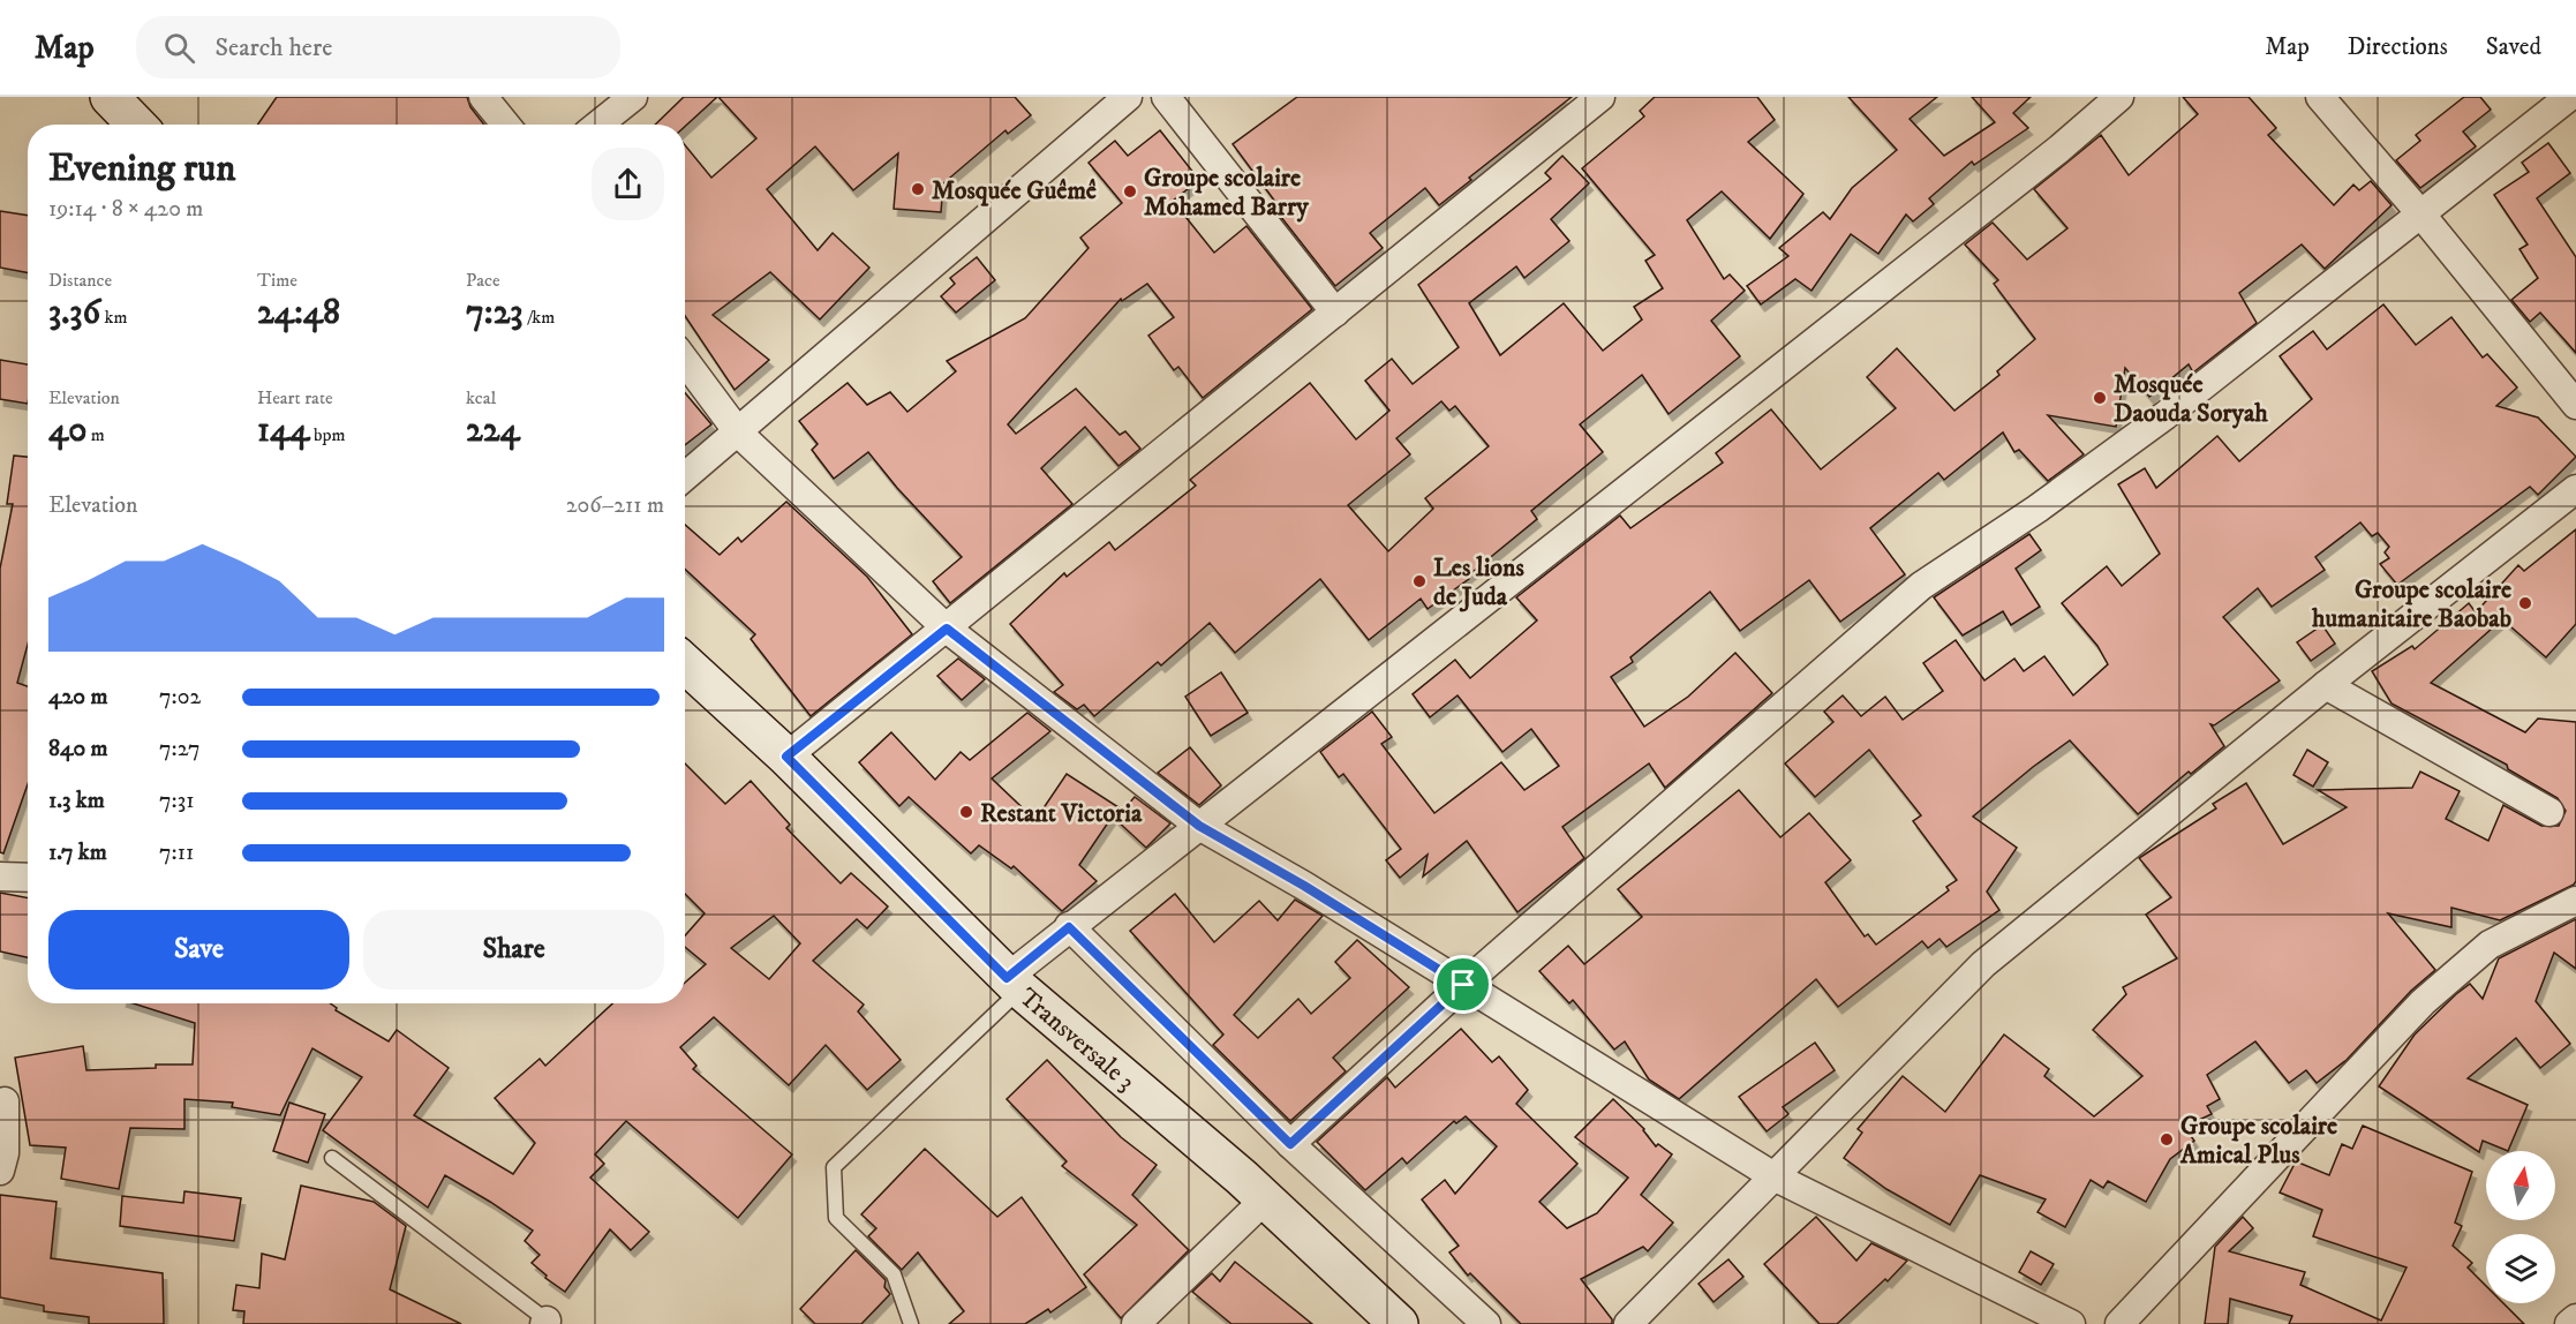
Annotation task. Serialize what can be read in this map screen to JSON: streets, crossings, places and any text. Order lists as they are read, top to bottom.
{
  "streets": {
    "main road": ["Transversale 3"]
  },
  "places": [
    "Mosquée Guêmê",
    "Groupe scolaire Mohamed Barry",
    "Mosquée Daouda Soryah",
    "Les lions de Juda",
    "Groupe scolaire humanitaire Baobab",
    "Restant Victoria",
    "Groupe scolaire Amical Plus"
  ],
  "north": "top",
  "page": {
    "header": "Map",
    "search": "Search here",
    "nav": ["Map", "Directions", "Saved"],
    "heading": ["Evening run", "19:14 · 8 × 420 m"],
    "stats": [
      ["Distance", "3.36 km"],
      ["Time", "24:48"],
      ["Pace", "7:23 /km"],
      ["Elevation", "40 m"],
      ["Heart rate", "144 bpm"],
      ["kcal", "224"]
    ],
    "chart": ["Elevation", "206–211 m"],
    "list": [
      {
        "name": "420 m",
        "note": "7:02"
      },
      {
        "name": "840 m",
        "note": "7:27"
      },
      {
        "name": "1.3 km",
        "note": "7:31"
      },
      {
        "name": "1.7 km",
        "note": "7:11"
      }
    ],
    "buttons": ["Save", "Share"]
  }
}
